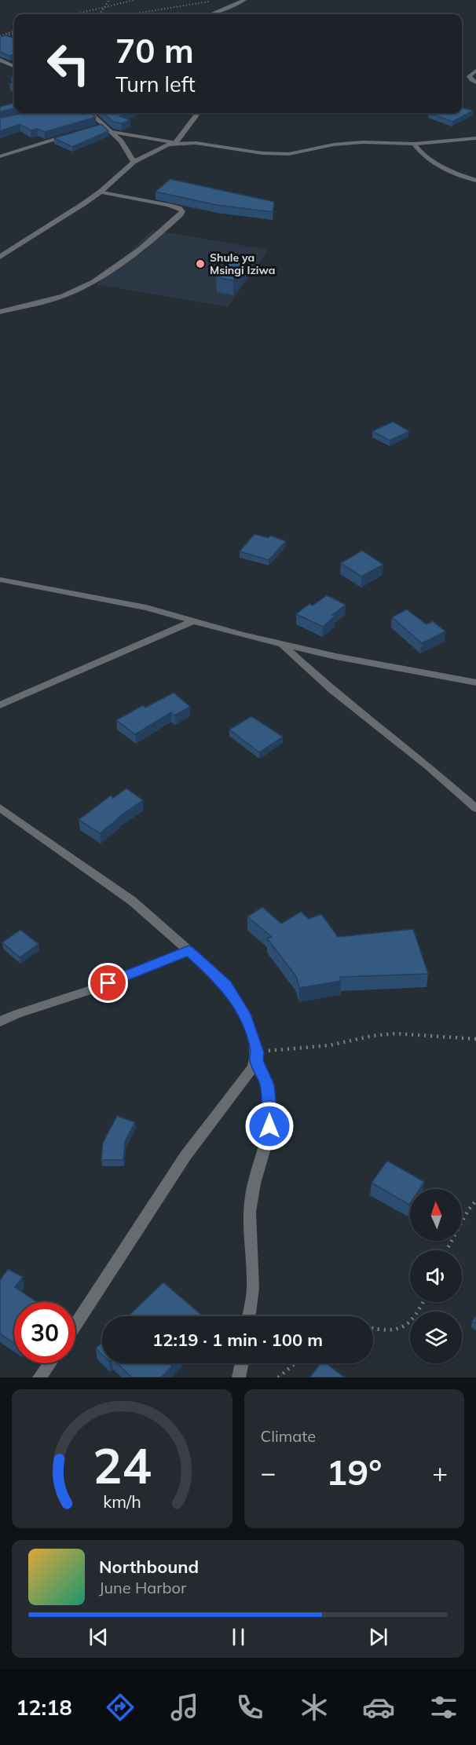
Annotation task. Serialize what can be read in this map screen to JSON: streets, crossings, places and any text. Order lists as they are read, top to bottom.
{
  "places": ["Shule ya Msingi Iziwa"],
  "north": "top",
  "page": {
    "turn": ["70 m", "Turn left"],
    "limit": "30",
    "trip": "12:19 · 1 min · 100 m",
    "tile": "Climate",
    "heat": ["−", "19°", "+"],
    "song": ["Northbound", "June Harbor"],
    "tabs": "12:18",
    "gauge": ["24", "km/h"]
  }
}
